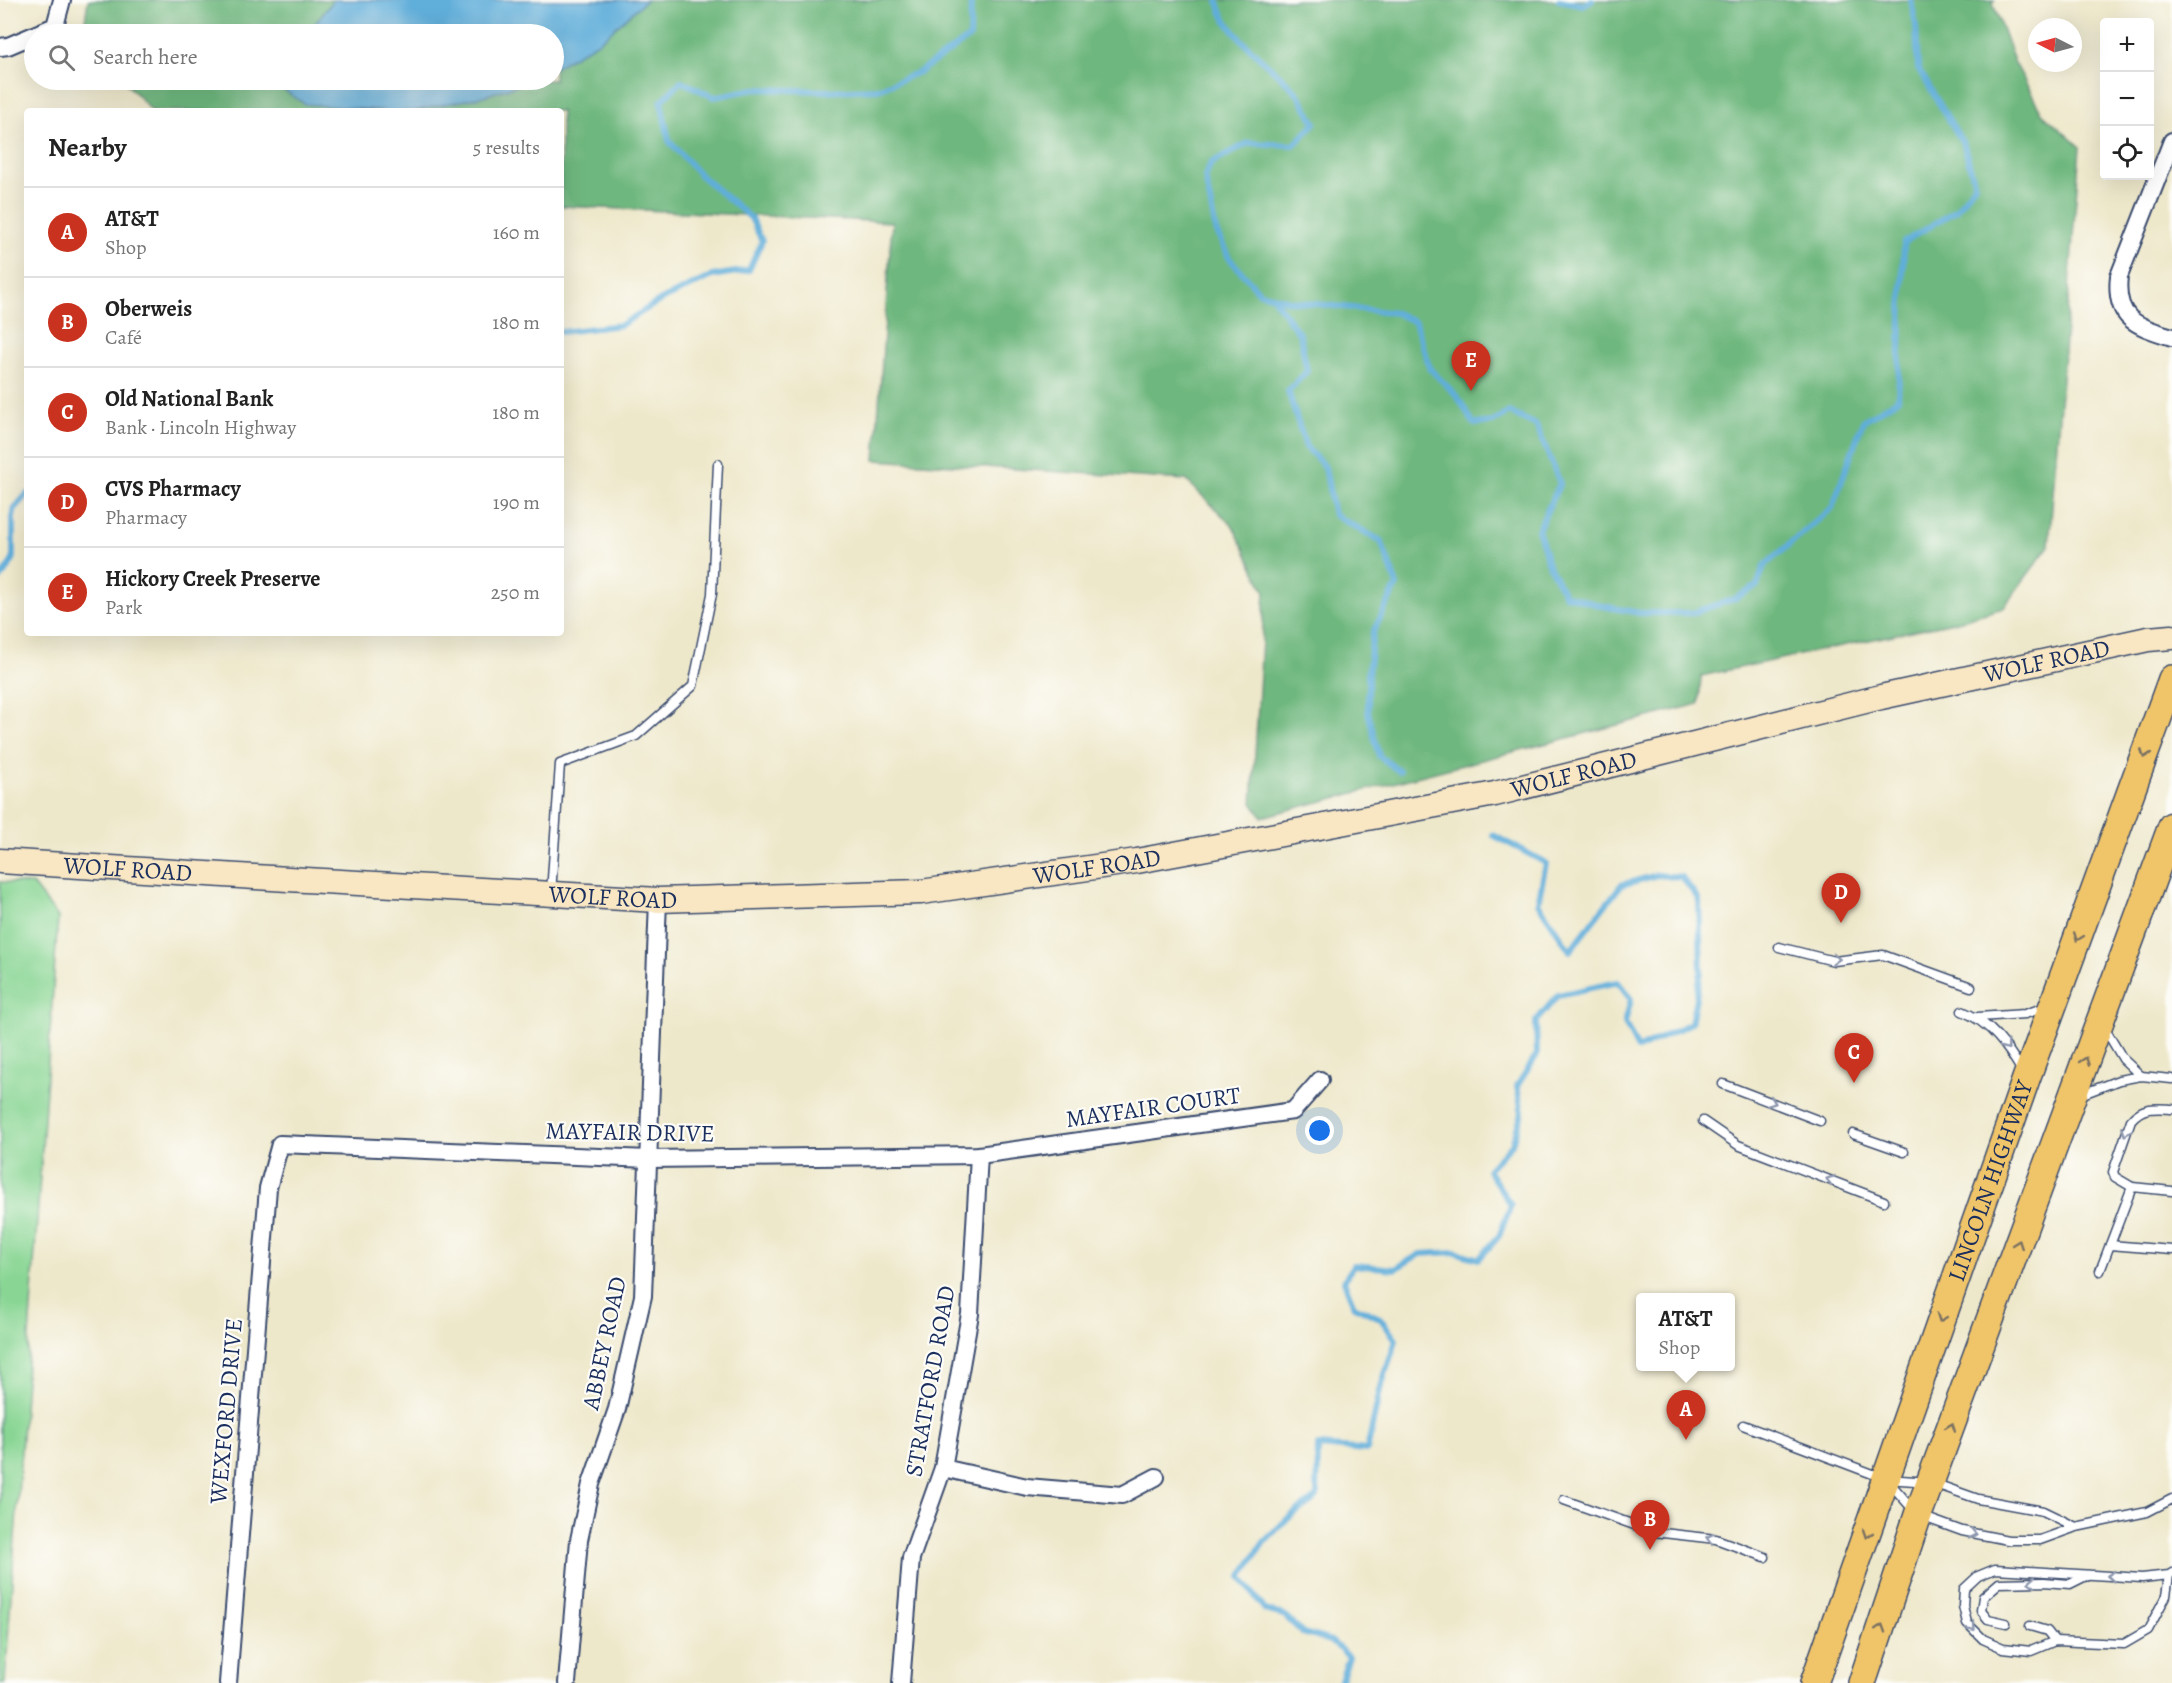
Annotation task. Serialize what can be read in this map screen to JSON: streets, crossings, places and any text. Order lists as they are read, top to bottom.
{
  "streets": {
    "main road": ["WOLF ROAD", "LINCOLN HIGHWAY"],
    "street": [
      "MAYFAIR COURT",
      "MAYFAIR DRIVE",
      "ABBEY ROAD",
      "STRATFORD ROAD",
      "WEXFORD DRIVE"
    ]
  },
  "crossings": [
    ["WOLF ROAD", "ABBEY ROAD"],
    ["MAYFAIR COURT", "MAYFAIR DRIVE"],
    ["MAYFAIR COURT", "STRATFORD ROAD"],
    ["MAYFAIR DRIVE", "ABBEY ROAD"],
    ["MAYFAIR DRIVE", "STRATFORD ROAD"],
    ["MAYFAIR DRIVE", "WEXFORD DRIVE"]
  ],
  "north": "left",
  "page": {
    "map_buttons": ["+", "−"],
    "search": "Search here",
    "heading": ["Nearby", "5 results"],
    "list": [
      {
        "mark": "A",
        "name": "AT&T",
        "note": "Shop",
        "value": "160 m"
      },
      {
        "mark": "B",
        "name": "Oberweis",
        "note": "Café",
        "value": "180 m"
      },
      {
        "mark": "C",
        "name": "Old National Bank",
        "note": "Bank · Lincoln Highway",
        "value": "180 m"
      },
      {
        "mark": "D",
        "name": "CVS Pharmacy",
        "note": "Pharmacy",
        "value": "190 m"
      },
      {
        "mark": "E",
        "name": "Hickory Creek Preserve",
        "note": "Park",
        "value": "250 m"
      }
    ],
    "pins": [
      "E",
      "D",
      "C",
      "A",
      "B"
    ],
    "popup": ["AT&T", "Shop"]
  }
}
